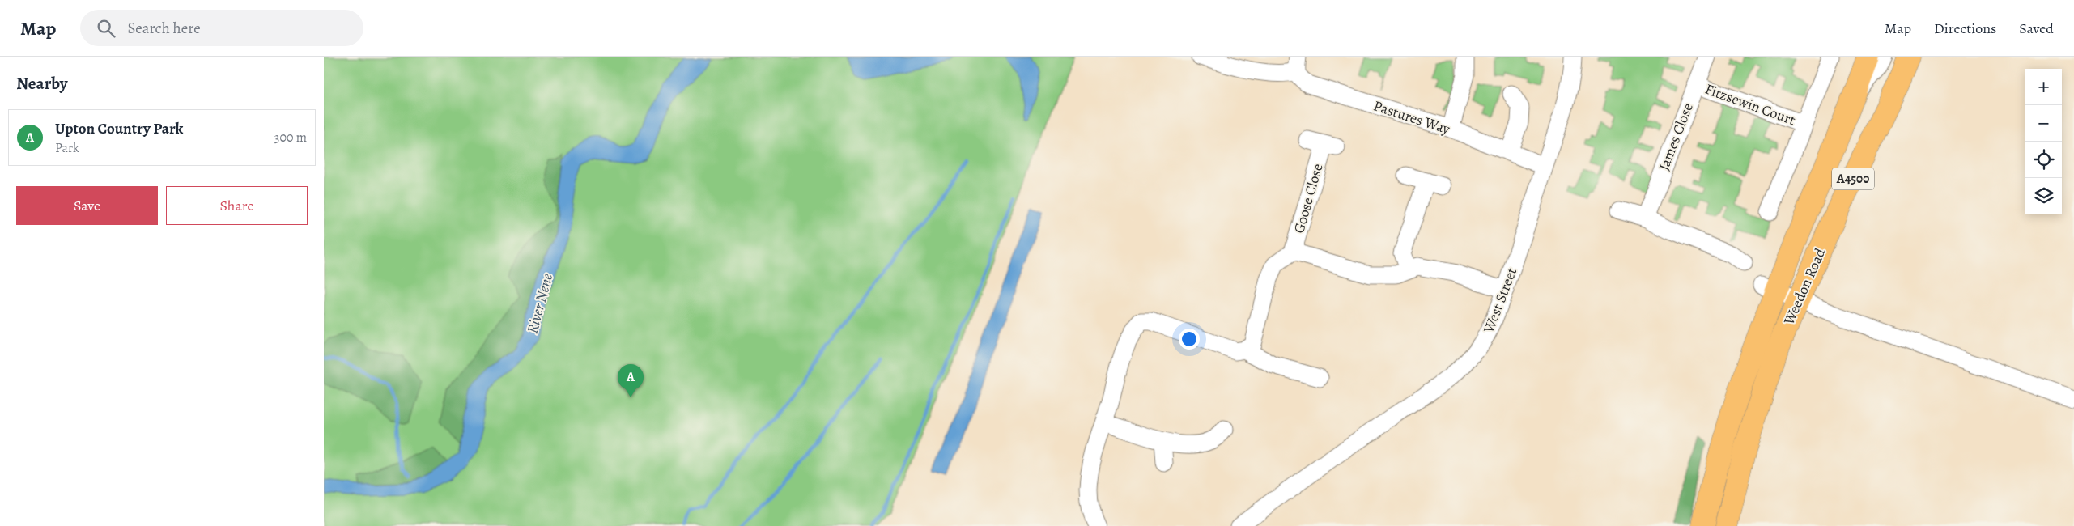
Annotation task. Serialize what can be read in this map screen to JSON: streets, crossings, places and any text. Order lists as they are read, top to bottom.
{
  "streets": {
    "highway": ["A4500", "Weedon Road"],
    "street": [
      "Fitzsewin Court",
      "Pastures Way",
      "James Close",
      "Goose Close",
      "West Street"
    ]
  },
  "crossings": [
    ["Fitzsewin Court", "James Close"],
    ["Pastures Way", "West Street"]
  ],
  "water": ["River Nene"],
  "page": {
    "header": "Map",
    "search": "Search here",
    "nav": ["Map", "Directions", "Saved"],
    "heading": "Nearby",
    "map_buttons": ["+", "−"],
    "list": [
      {
        "mark": "A",
        "name": "Upton Country Park",
        "note": "Park",
        "value": "300 m"
      }
    ],
    "buttons": ["Save", "Share"],
    "pins": "A"
  }
}
